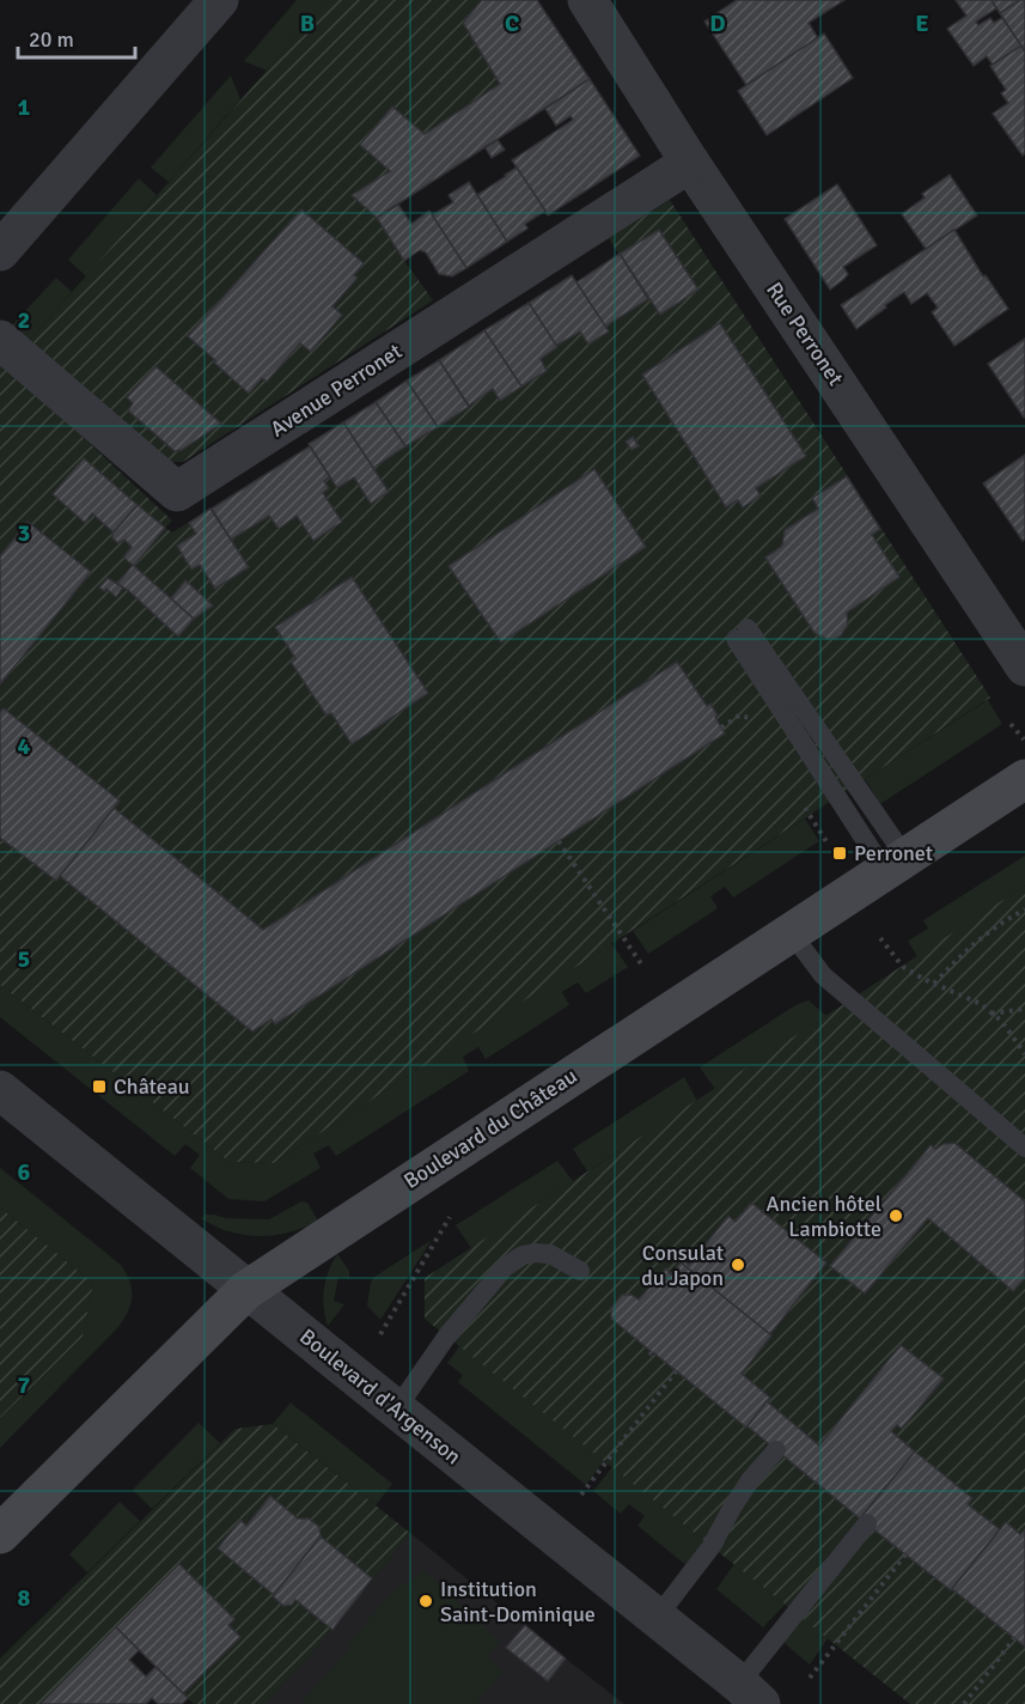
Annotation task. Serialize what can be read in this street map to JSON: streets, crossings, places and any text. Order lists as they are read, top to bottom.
{
  "streets": {
    "street": [
      "Rue Perronet",
      "Avenue Perronet",
      "Boulevard du Château",
      "Boulevard d'Argenson"
    ]
  },
  "crossings": [
    ["Rue Perronet", "Avenue Perronet"],
    ["Boulevard du Château", "Boulevard d'Argenson"]
  ],
  "places": {
    "transit": ["Perronet", "Château"],
    "other": ["Ancien hôtel Lambiotte", "Consulat du Japon", "Institution Saint-Dominique"]
  },
  "scale_bar": "20 m",
  "grid": {
    "columns": [
      "B",
      "C",
      "D",
      "E"
    ],
    "rows": [
      "1",
      "2",
      "3",
      "4",
      "5",
      "6",
      "7",
      "8"
    ]
  }
}
